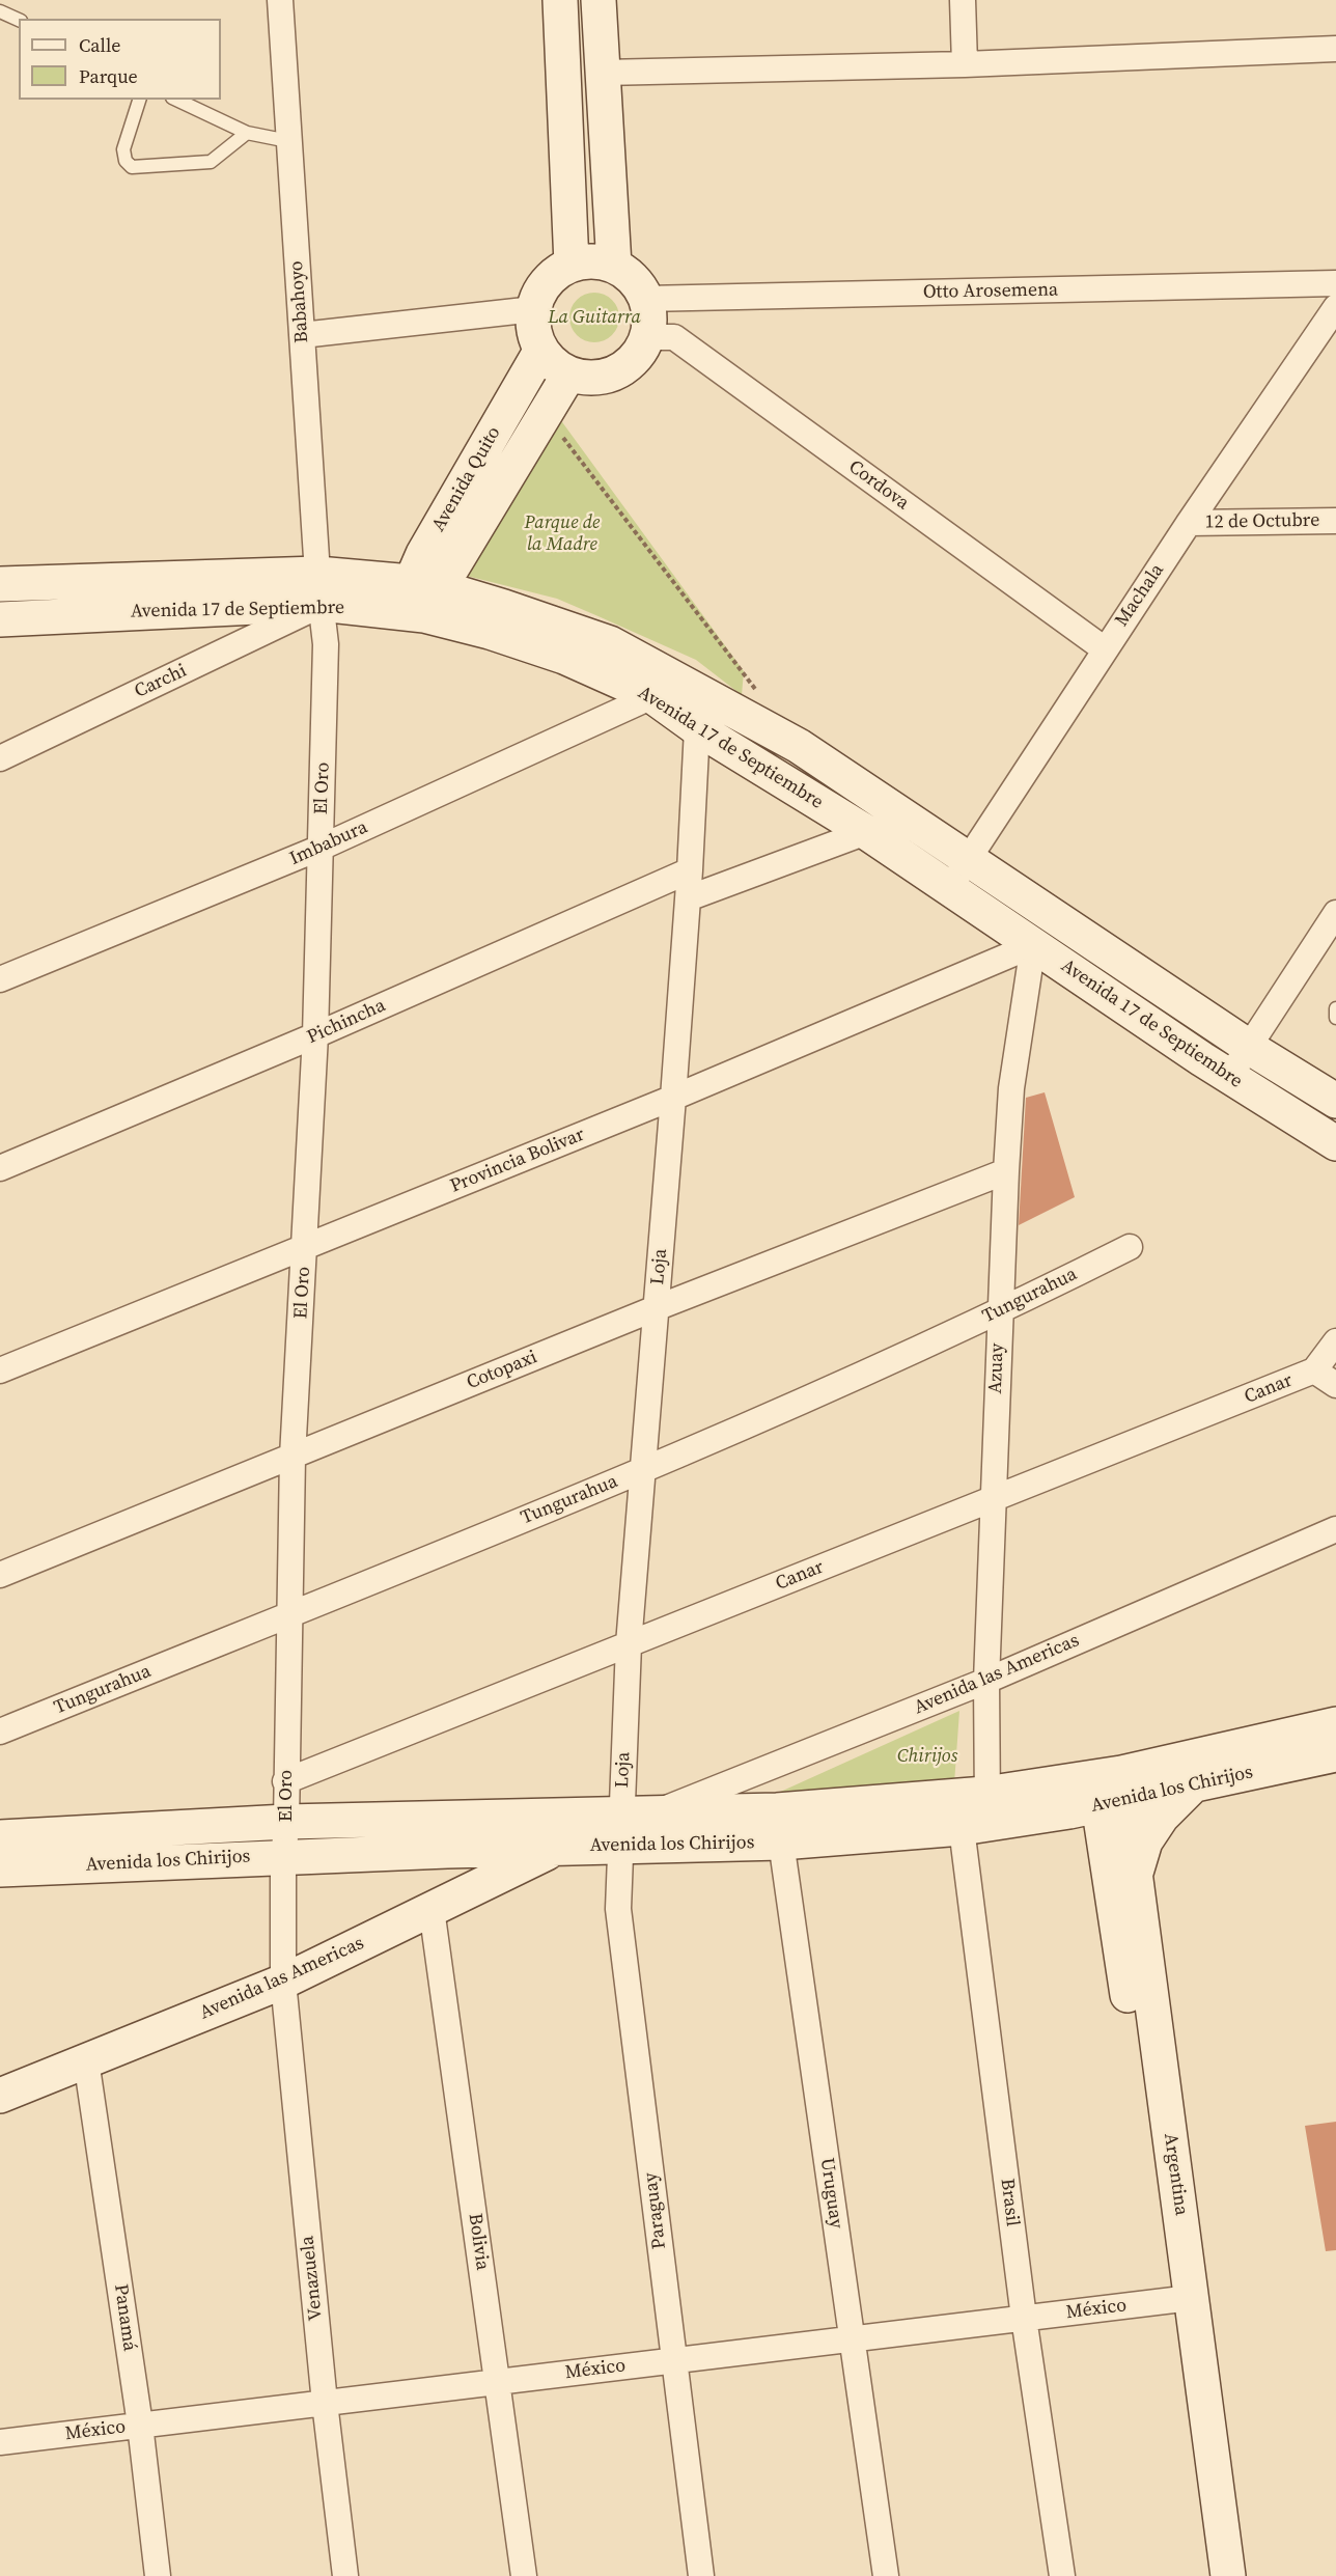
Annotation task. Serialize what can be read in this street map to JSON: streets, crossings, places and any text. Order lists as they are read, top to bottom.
{
  "streets": {
    "street": [
      "Otto Arosemena",
      "Babahoyo",
      "Avenida Quito",
      "Cordova",
      "12 de Octubre",
      "Machala",
      "Avenida 17 de Septiembre",
      "Carchi",
      "El Oro",
      "Imbabura",
      "Pichincha",
      "Provincia Bolivar",
      "Loja",
      "Tungurahua",
      "Azuay",
      "Cotopaxi",
      "Canar",
      "Avenida las Americas",
      "Avenida los Chirijos",
      "Argentina",
      "Uruguay",
      "Brasil",
      "Paraguay",
      "Bolivia",
      "Venazuela",
      "México",
      "Panamá"
    ]
  },
  "crossings": [
    ["Otto Arosemena", "Avenida Quito"],
    ["Otto Arosemena", "Cordova"],
    ["Babahoyo", "Avenida 17 de Septiembre"],
    ["Babahoyo", "Carchi"],
    ["Babahoyo", "El Oro"],
    ["Avenida Quito", "Cordova"],
    ["Avenida Quito", "Avenida 17 de Septiembre"],
    ["Cordova", "Machala"],
    ["12 de Octubre", "Machala"],
    ["Machala", "Avenida 17 de Septiembre"],
    ["Avenida 17 de Septiembre", "Carchi"],
    ["Avenida 17 de Septiembre", "El Oro"],
    ["Avenida 17 de Septiembre", "Imbabura"],
    ["Avenida 17 de Septiembre", "Provincia Bolivar"],
    ["Avenida 17 de Septiembre", "Loja"],
    ["Avenida 17 de Septiembre", "Azuay"],
    ["Carchi", "El Oro"],
    ["El Oro", "Imbabura"],
    ["El Oro", "Pichincha"],
    ["El Oro", "Provincia Bolivar"],
    ["El Oro", "Tungurahua"],
    ["El Oro", "Cotopaxi"],
    ["El Oro", "Canar"],
    ["El Oro", "Avenida las Americas"],
    ["El Oro", "Avenida los Chirijos"],
    ["El Oro", "Venazuela"],
    ["Pichincha", "Loja"],
    ["Provincia Bolivar", "Loja"],
    ["Provincia Bolivar", "Azuay"],
    ["Loja", "Tungurahua"],
    ["Loja", "Cotopaxi"],
    ["Loja", "Canar"],
    ["Loja", "Avenida las Americas"],
    ["Loja", "Avenida los Chirijos"],
    ["Loja", "Paraguay"],
    ["Tungurahua", "Azuay"],
    ["Azuay", "Cotopaxi"],
    ["Azuay", "Canar"],
    ["Azuay", "Avenida las Americas"],
    ["Azuay", "Avenida los Chirijos"],
    ["Azuay", "Brasil"],
    ["Avenida las Americas", "Avenida los Chirijos"],
    ["Avenida las Americas", "Paraguay"],
    ["Avenida las Americas", "Bolivia"],
    ["Avenida las Americas", "Venazuela"],
    ["Avenida las Americas", "Panamá"],
    ["Avenida los Chirijos", "Argentina"],
    ["Avenida los Chirijos", "Uruguay"],
    ["Avenida los Chirijos", "Brasil"],
    ["Avenida los Chirijos", "Paraguay"],
    ["Argentina", "México"],
    ["Uruguay", "México"],
    ["Brasil", "México"],
    ["Paraguay", "México"],
    ["Bolivia", "México"],
    ["Venazuela", "México"],
    ["México", "Panamá"]
  ],
  "parks": ["La Guitarra", "Parque de la Madre", "Chirijos"],
  "legend": ["Calle", "Parque"]
}
